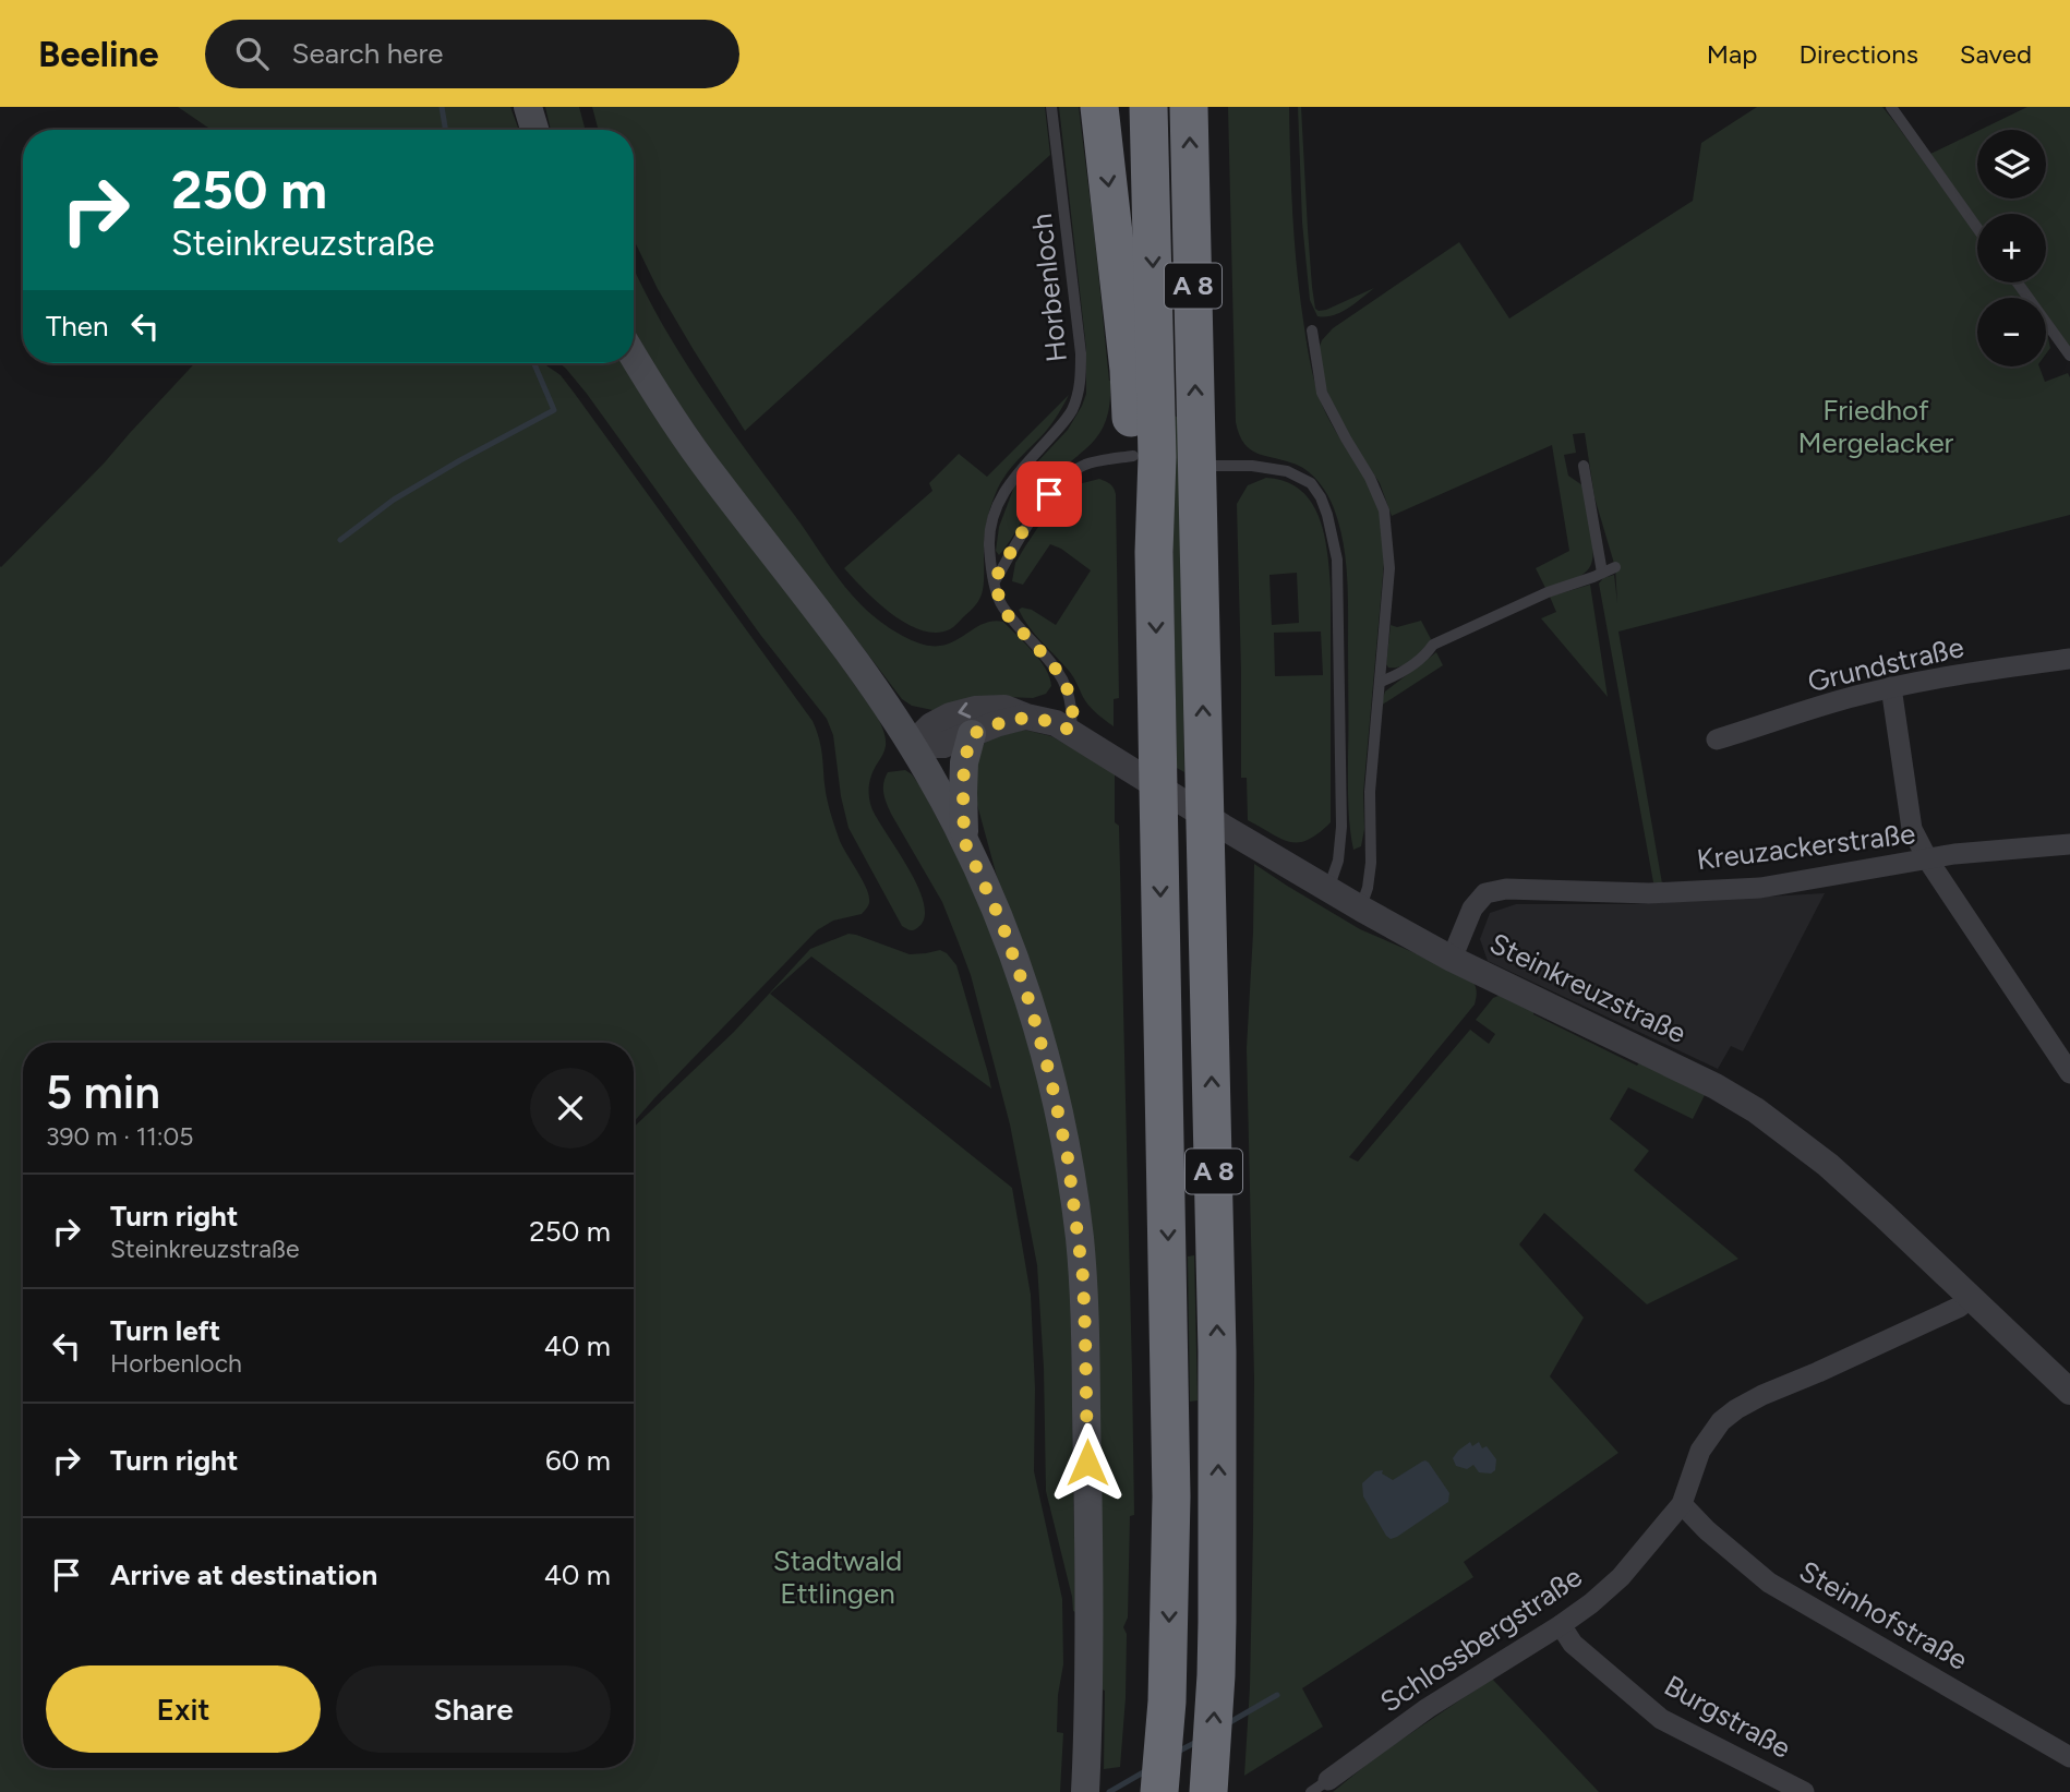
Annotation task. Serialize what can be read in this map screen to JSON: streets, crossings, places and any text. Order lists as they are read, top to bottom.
{
  "streets": {
    "highway": ["A 8"],
    "street": [
      "Grundstraße",
      "Kreuzackerstraße",
      "Steinkreuzstraße",
      "Steinhofstraße",
      "Schlossbergstraße",
      "Burgstraße"
    ],
    "lane": ["Horbenloch"]
  },
  "crossings": [
    ["Horbenloch", "Steinkreuzstraße"],
    ["Kreuzackerstraße", "Steinkreuzstraße"],
    ["Steinkreuzstraße", "Schlossbergstraße"],
    ["Steinhofstraße", "Schlossbergstraße"],
    ["Schlossbergstraße", "Burgstraße"]
  ],
  "parks": ["Friedhof Mergelacker", "Stadtwald Ettlingen"],
  "page": {
    "header": "Beeline",
    "search": "Search here",
    "nav": ["Map", "Directions", "Saved"],
    "map_buttons": ["+", "−"],
    "turn": ["250 m", "Steinkreuzstraße"],
    "then": "Then",
    "heading": ["5 min", "390 m · 11:05"],
    "list": [
      {
        "name": "Turn right",
        "note": "Steinkreuzstraße",
        "value": "250 m"
      },
      {
        "name": "Turn left",
        "note": "Horbenloch",
        "value": "40 m"
      },
      {
        "name": "Turn right",
        "value": "60 m"
      },
      {
        "name": "Arrive at destination",
        "value": "40 m"
      }
    ],
    "buttons": ["Exit", "Share"]
  }
}
